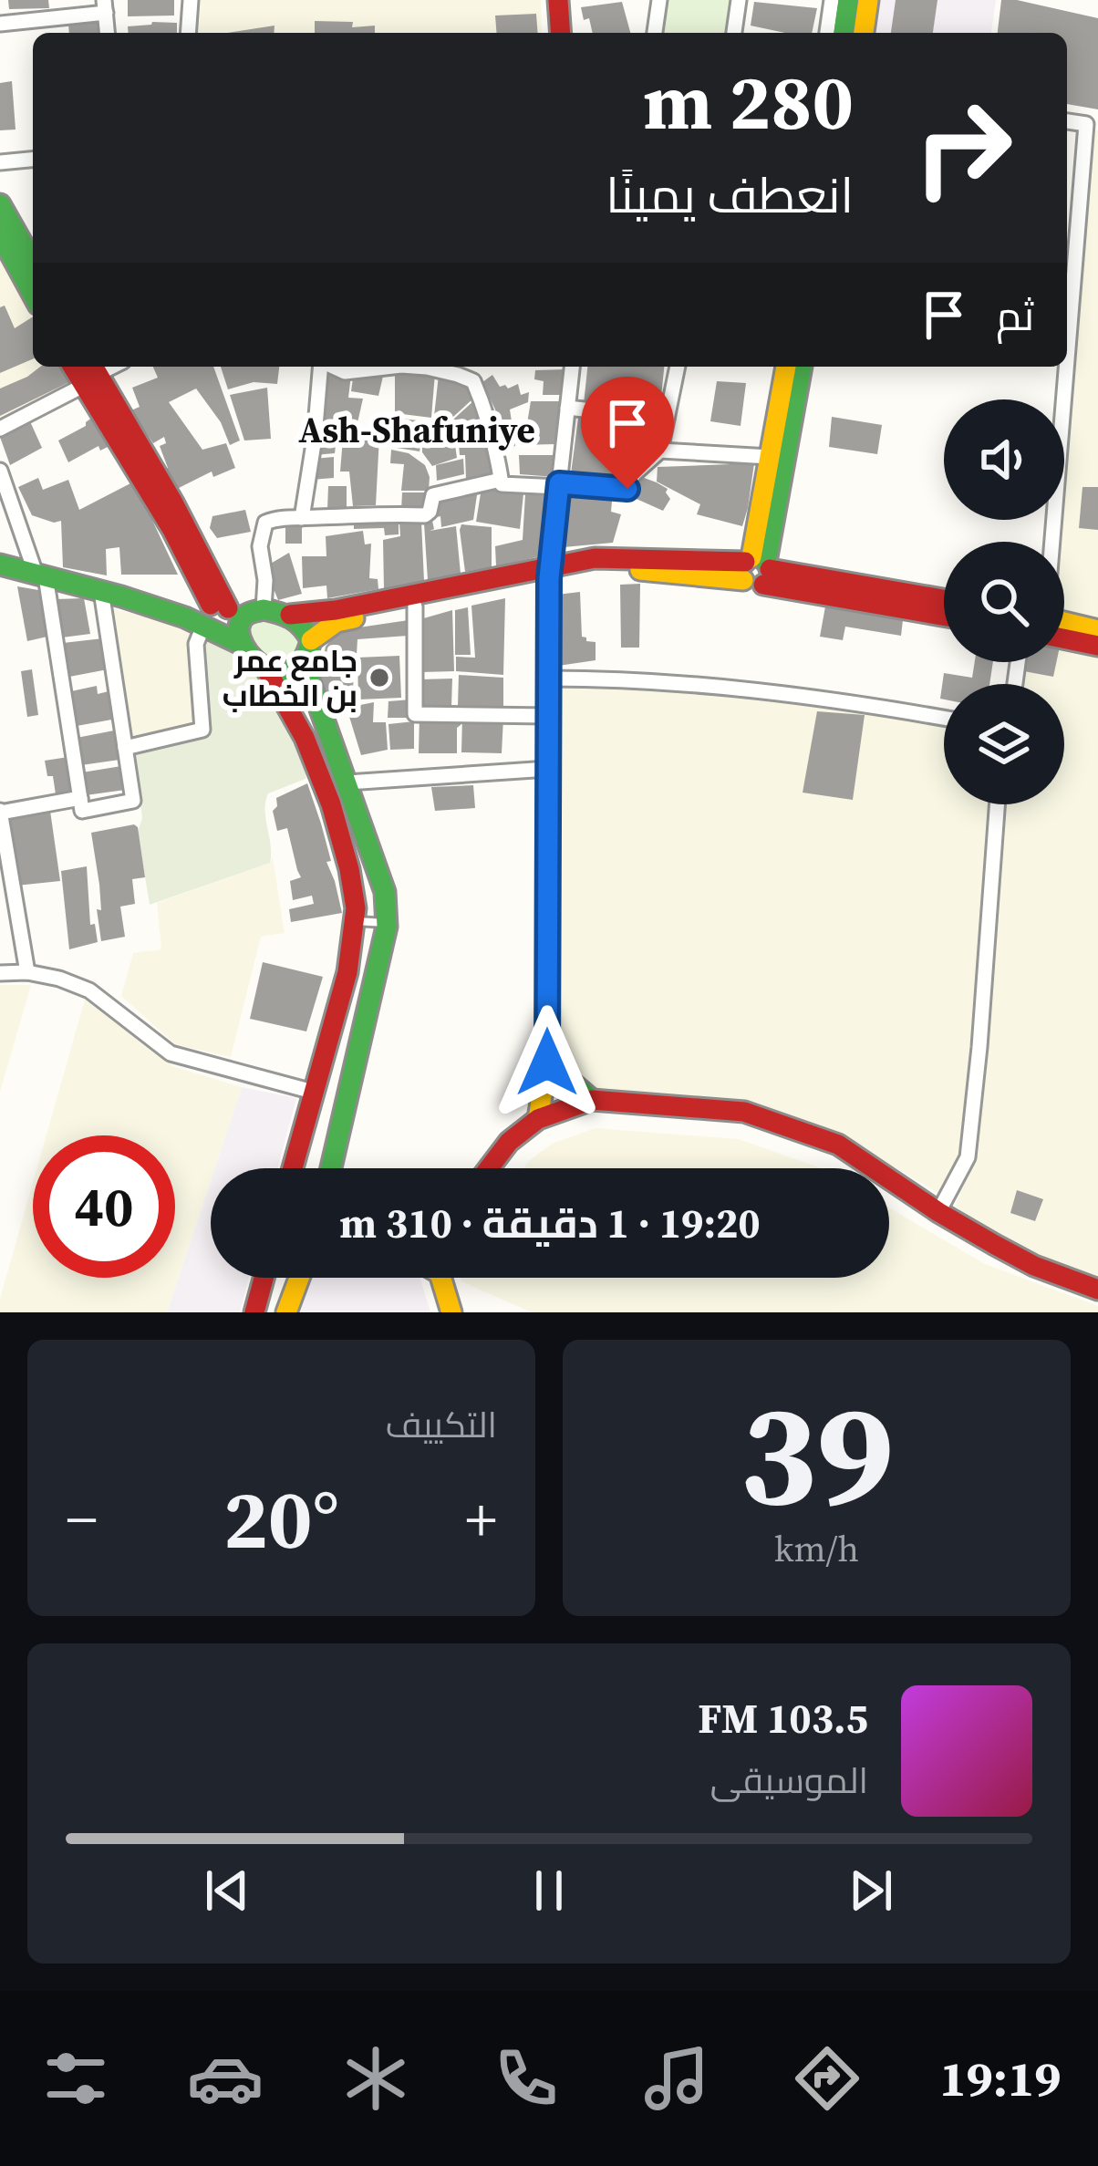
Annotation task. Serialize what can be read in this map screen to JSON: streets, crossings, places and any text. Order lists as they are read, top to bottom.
{
  "districts": ["Ash-Shafuniye"],
  "places": ["جامع عمر بن الخطاب"],
  "page": {
    "turn": ["280 m", "انعطف يمينًا"],
    "then": "ثم",
    "limit": "40",
    "trip": "19:20 · 1 دقيقة · 310 m",
    "tile": [
      ["39", "km/h"],
      "التكييف"
    ],
    "heat": ["−", "20°", "+"],
    "song": ["103.5 FM", "الموسيقى"],
    "tabs": "19:19"
  }
}
